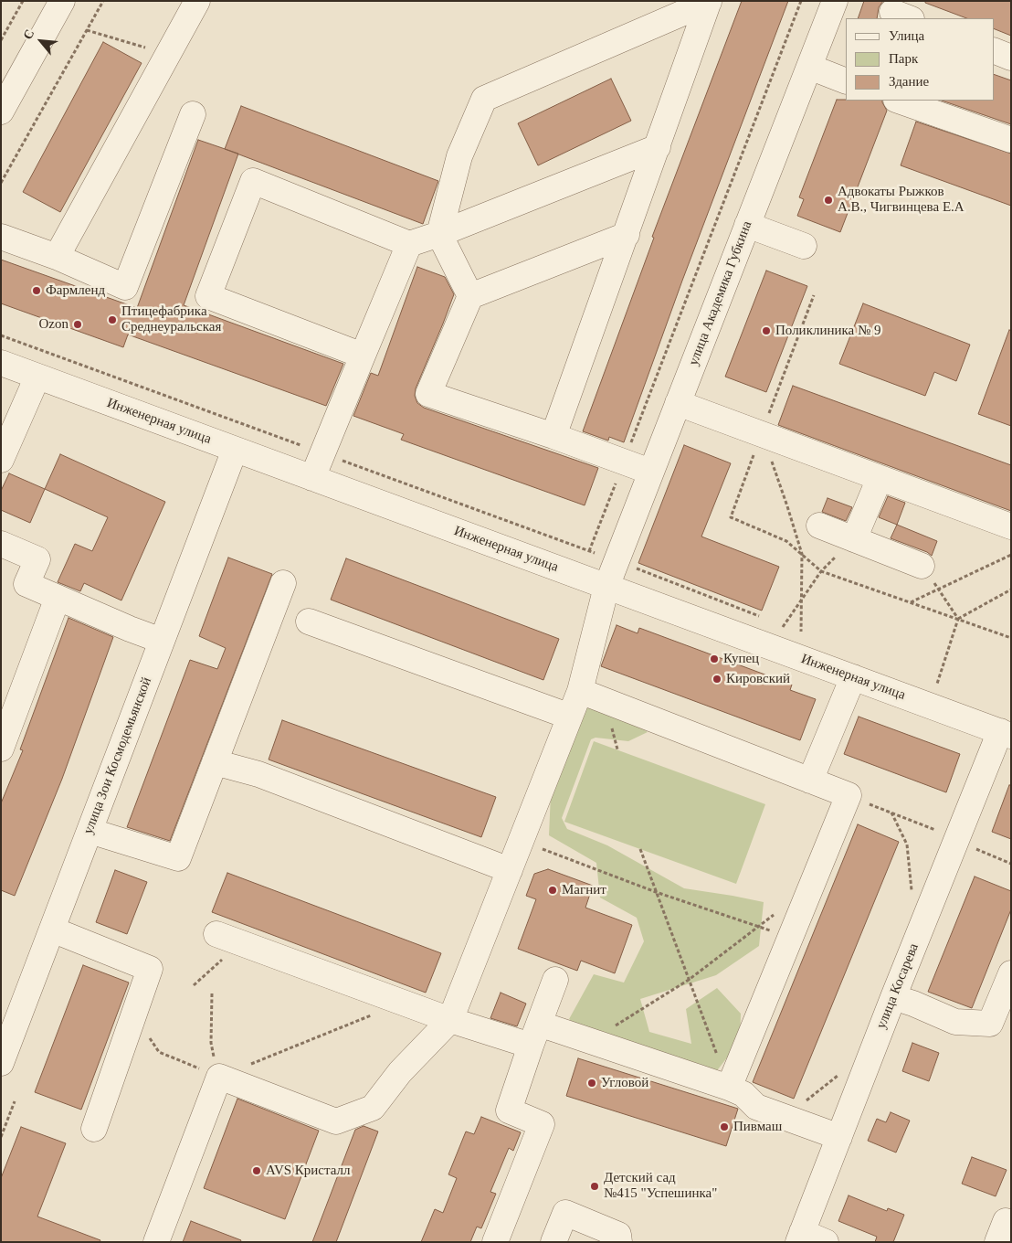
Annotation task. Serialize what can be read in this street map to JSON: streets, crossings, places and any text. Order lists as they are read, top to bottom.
{
  "streets": {
    "street": [
      "улица Академика Губкина",
      "Инженерная улица",
      "улица Зои Космодемьянской",
      "улица Косарева"
    ]
  },
  "crossings": [
    ["улица Академика Губкина", "Инженерная улица"],
    ["Инженерная улица", "улица Зои Космодемьянской"],
    ["Инженерная улица", "улица Косарева"]
  ],
  "places": [
    "Адвокаты Рыжков А.В., Чигвинцева Е.А",
    "Фармленд",
    "Птицефабрика Среднеуральская",
    "Ozon",
    "Поликлиника № 9",
    "Купец",
    "Кировский",
    "Магнит",
    "Угловой",
    "Пивмаш",
    "AVS Кристалл",
    "Детский сад №415 \"Успешинка\""
  ],
  "legend": ["Улица", "Парк", "Здание"],
  "north": "top left"
}
